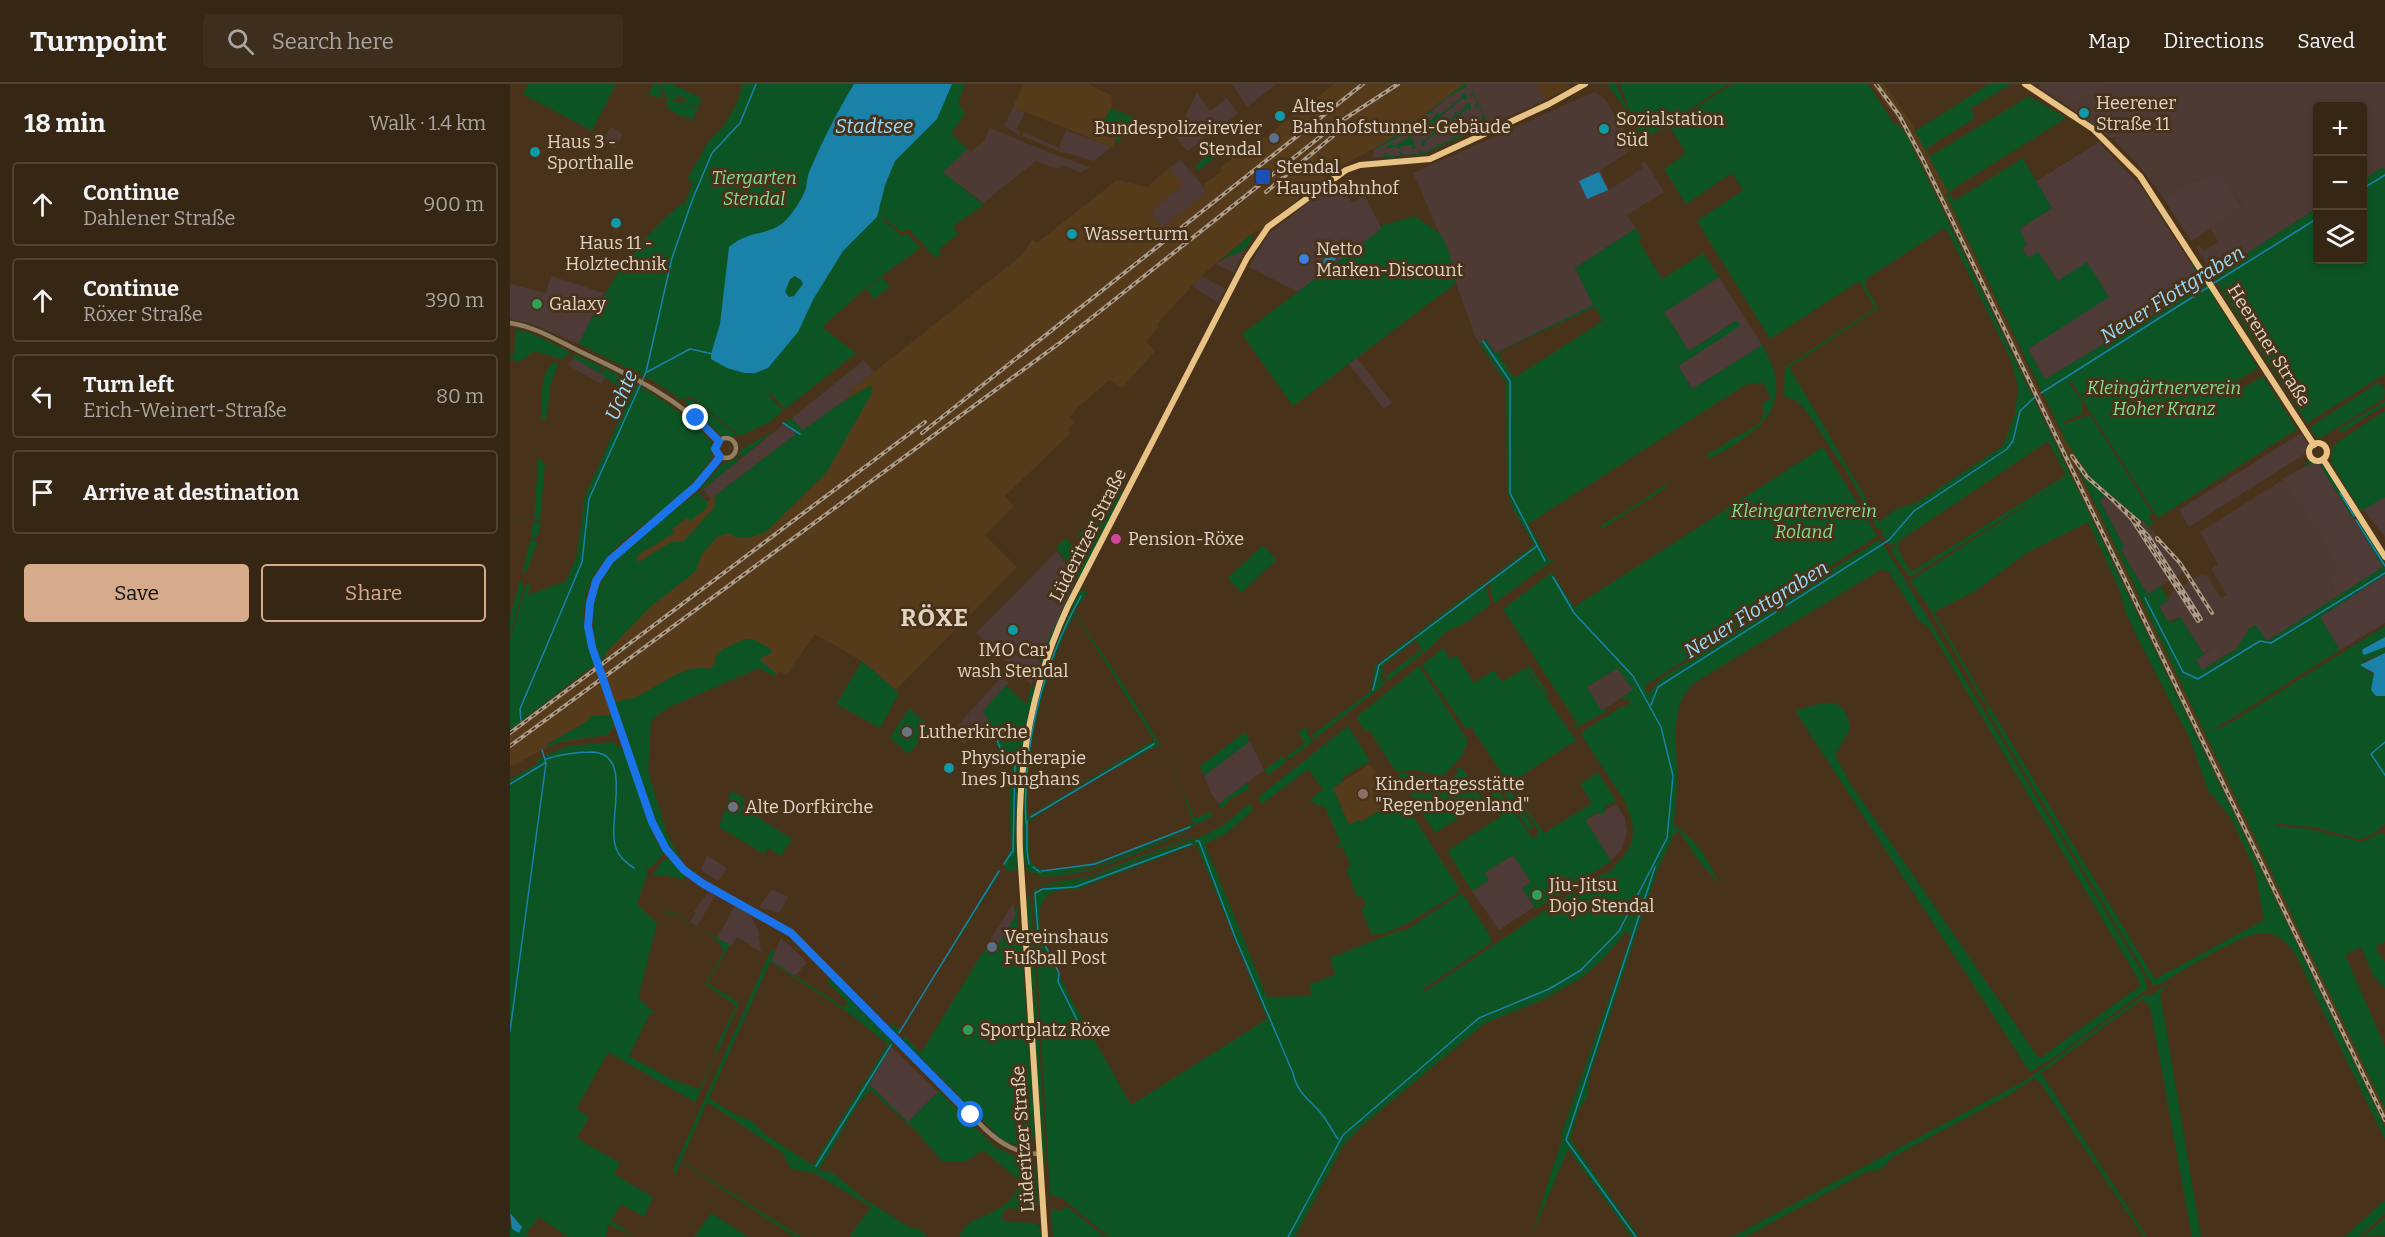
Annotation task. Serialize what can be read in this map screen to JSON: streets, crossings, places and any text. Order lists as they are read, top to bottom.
{
  "streets": {
    "main road": ["Heerener Straße", "Lüderitzer Straße"]
  },
  "districts": ["RÖXE"],
  "water": ["Stadtsee", "Neuer Flottgraben", "Uchte"],
  "parks": ["Tiergarten Stendal", "Kleingärtnerverein Hoher Kranz", "Kleingartenverein Roland"],
  "places": {
    "other": [
      "Heerener Straße 11",
      "Altes Bahnhofstunnel-Gebäude",
      "Sozialstation Süd",
      "Bundespolizeirevier Stendal",
      "Haus 3 - Sporthalle",
      "Haus 11 - Holztechnik",
      "Wasserturm",
      "Netto Marken-Discount",
      "Galaxy",
      "Pension-Röxe",
      "IMO Car wash Stendal",
      "Lutherkirche",
      "Physiotherapie Ines Junghans",
      "Kindertagesstätte \"Regenbogenland\"",
      "Alte Dorfkirche",
      "Jiu-Jitsu Dojo Stendal",
      "Vereinshaus Fußball Post",
      "Sportplatz Röxe"
    ],
    "transit": ["Stendal Hauptbahnhof"]
  },
  "page": {
    "header": "Turnpoint",
    "search": "Search here",
    "nav": ["Map", "Directions", "Saved"],
    "heading": ["18 min", "Walk · 1.4 km"],
    "map_buttons": ["+", "−"],
    "list": [
      ["Continue", "Dahlener Straße", "900 m"],
      ["Continue", "Röxer Straße", "390 m"],
      ["Turn left", "Erich-Weinert-Straße", "80 m"],
      "Arrive at destination"
    ],
    "buttons": ["Save", "Share"]
  }
}
